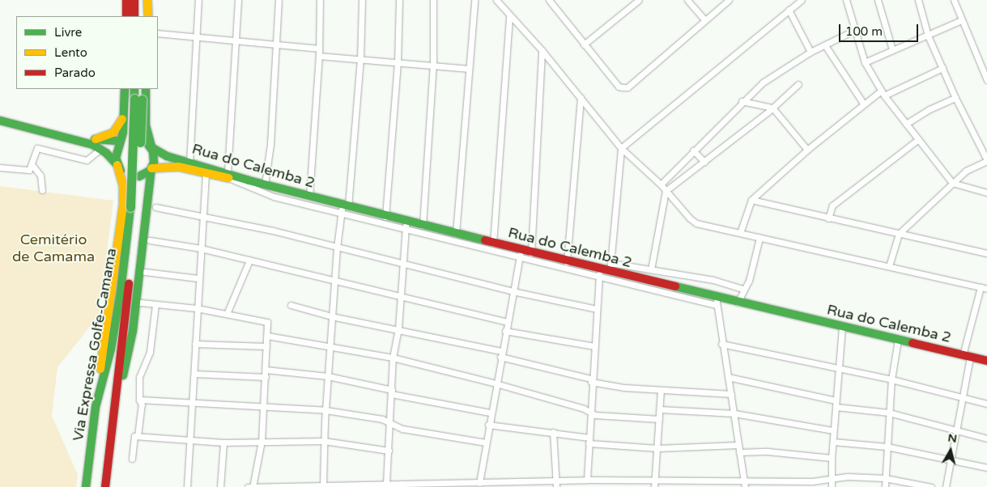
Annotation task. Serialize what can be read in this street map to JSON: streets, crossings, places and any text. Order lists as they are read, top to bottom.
{
  "streets": {
    "main road": ["Rua do Calemba 2", "Via Expressa Golfe-Camama"]
  },
  "parks": ["Cemitério de Camama"],
  "legend": ["Livre", "Lento", "Parado"],
  "scale_bar": "100 m",
  "north": "top"
}
